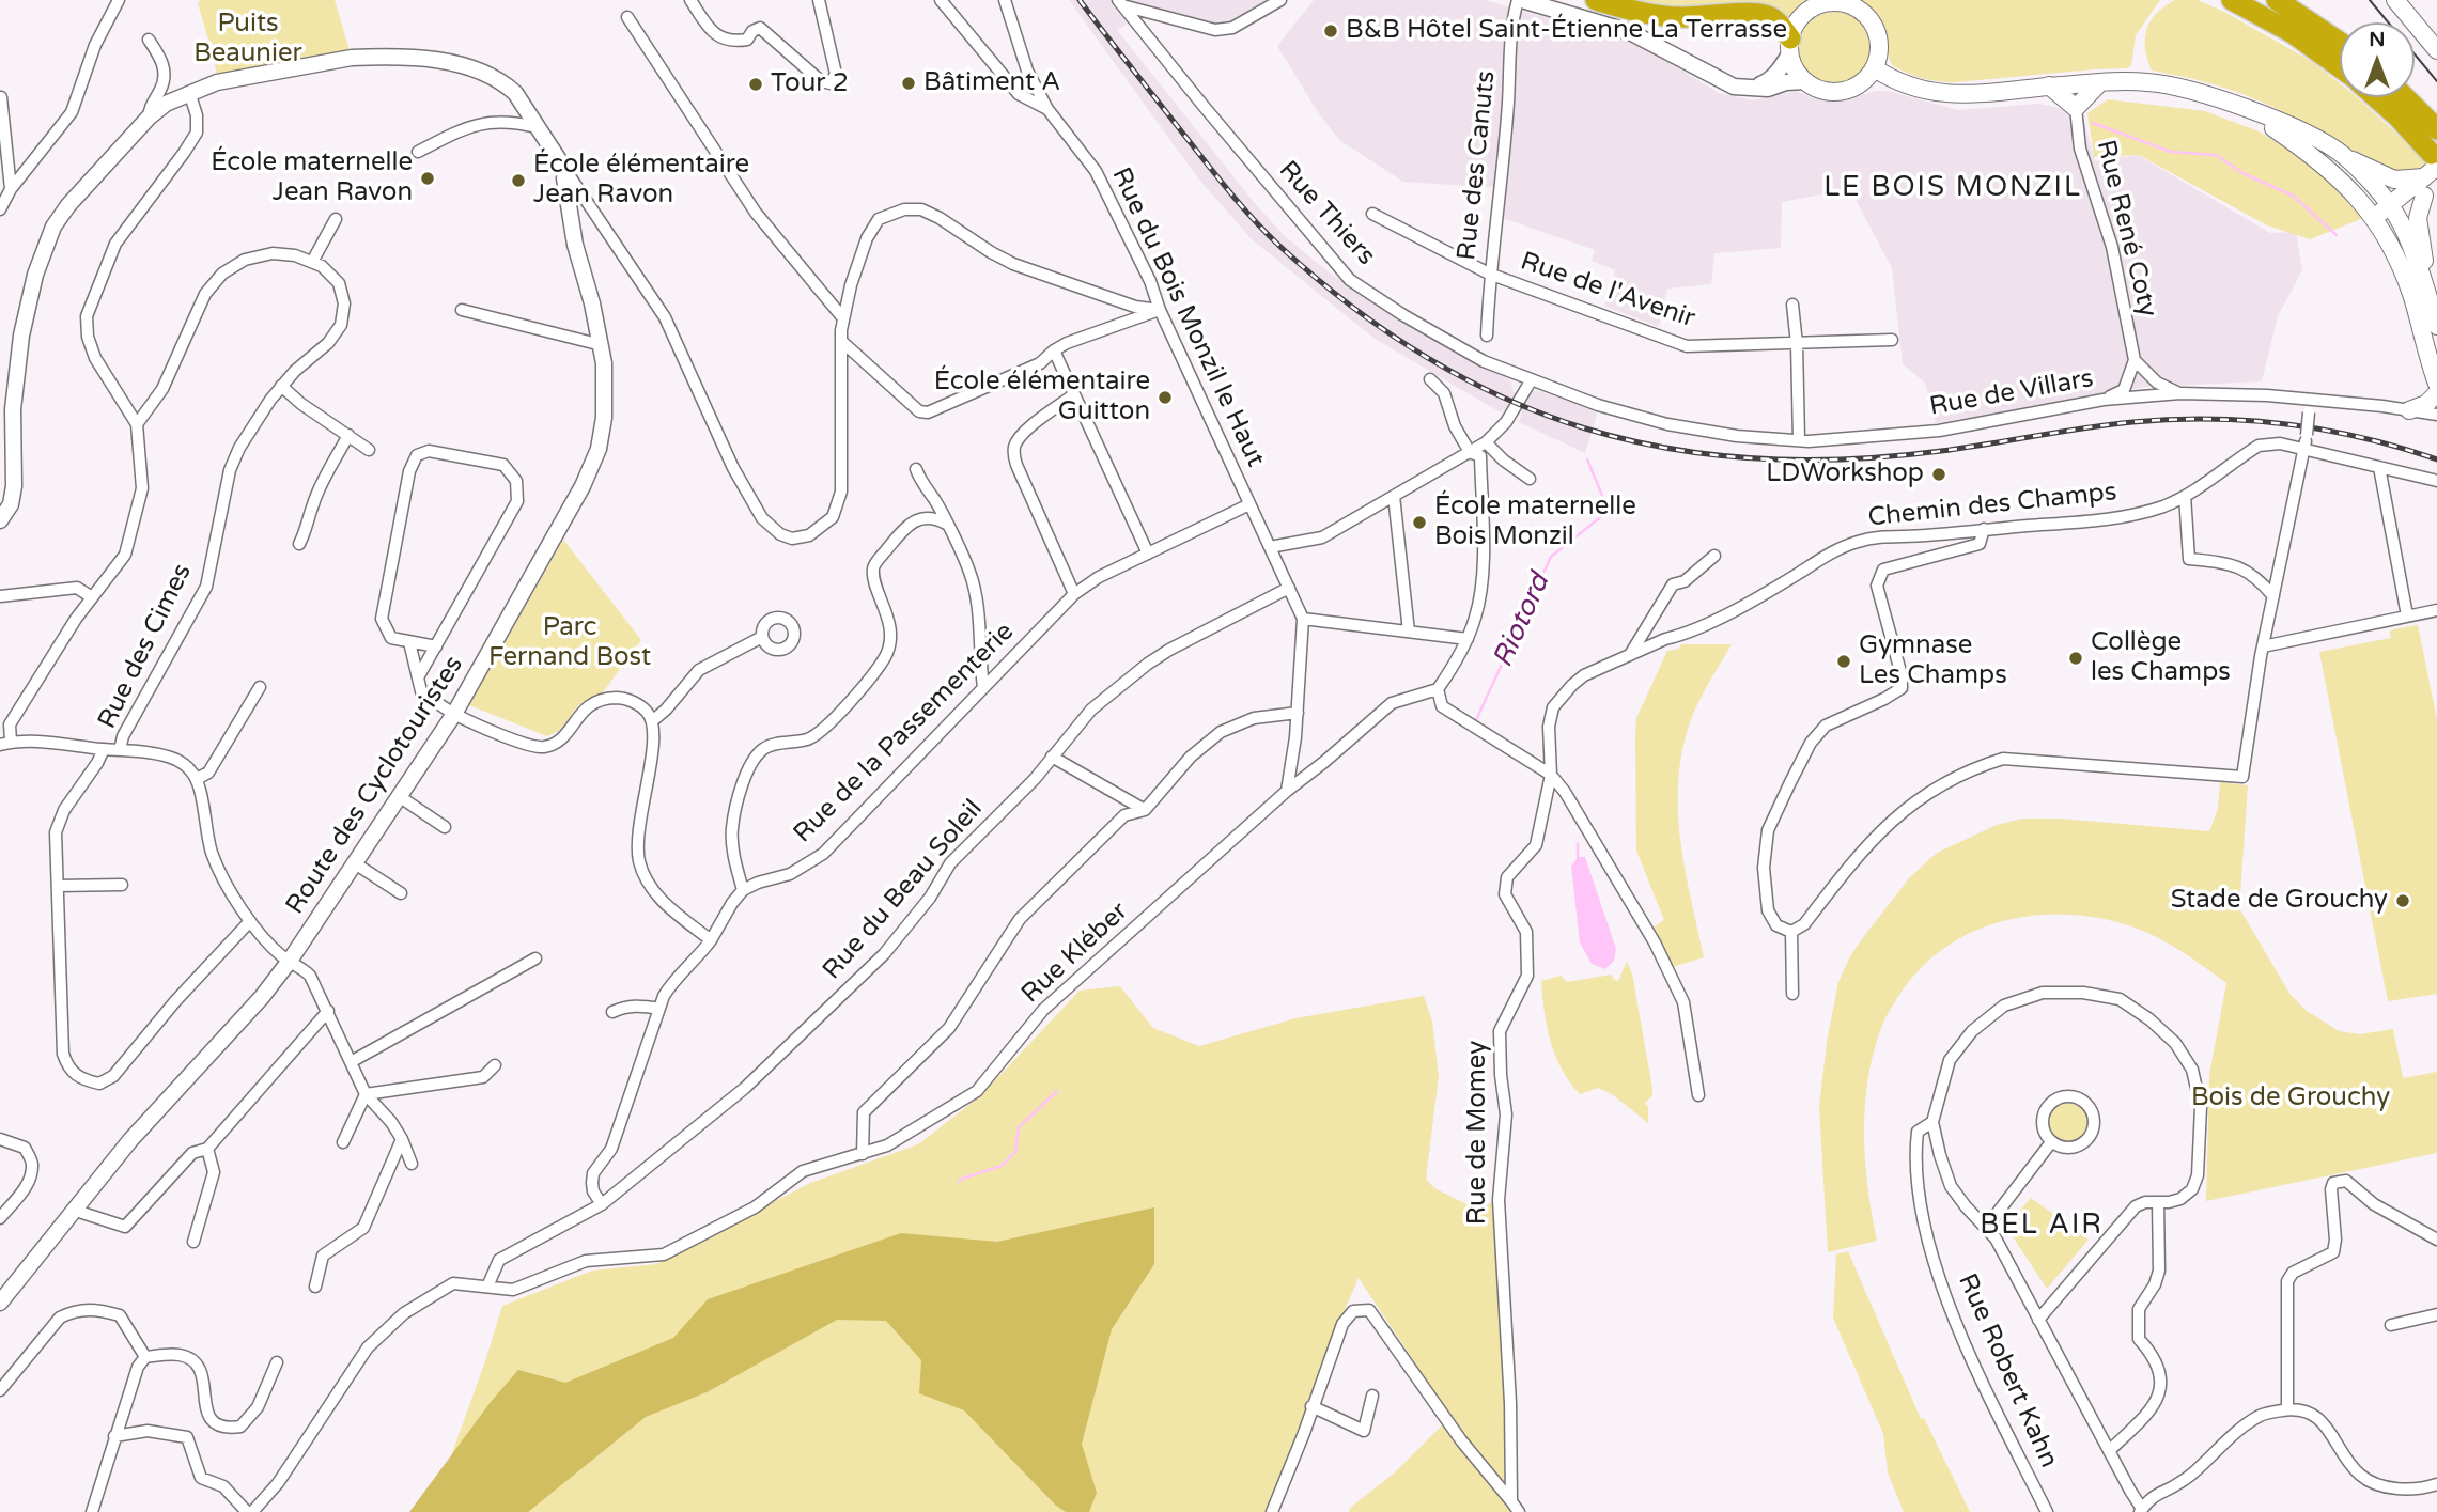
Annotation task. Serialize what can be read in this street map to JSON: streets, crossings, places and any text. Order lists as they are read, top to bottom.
{
  "streets": {
    "street": [
      "Rue des Canuts",
      "Rue Thiers",
      "Rue René Coty",
      "Rue de l'Avenir",
      "Rue du Bois Monzil le Haut",
      "Rue de Villars",
      "Chemin des Champs",
      "Rue des Cimes",
      "Rue de la Passementerie",
      "Route des Cyclotouristes",
      "Rue du Beau Soleil",
      "Rue Kléber",
      "Rue de Momey",
      "Rue Robert Kahn"
    ]
  },
  "crossings": [
    ["Rue des Canuts", "Rue de l'Avenir"],
    ["Rue Thiers", "Rue de Villars"],
    ["Rue du Bois Monzil le Haut", "Rue de la Passementerie"],
    ["Rue du Bois Monzil le Haut", "Rue du Beau Soleil"],
    ["Chemin des Champs", "Rue de Momey"],
    ["Rue du Beau Soleil", "Rue Kléber"]
  ],
  "districts": ["LE BOIS MONZIL", "BEL AIR"],
  "water": ["Riotord"],
  "parks": ["Puits Beaunier", "Parc Fernand Bost", "Bois de Grouchy"],
  "places": [
    "B&B Hôtel Saint-Étienne La Terrasse",
    "Bâtiment A",
    "Tour 2",
    "École maternelle Jean Ravon",
    "École élémentaire Jean Ravon",
    "École élémentaire Guitton",
    "LDWorkshop",
    "École maternelle Bois Monzil",
    "Collège les Champs",
    "Gymnase Les Champs",
    "Stade de Grouchy"
  ],
  "north": "top"
}
